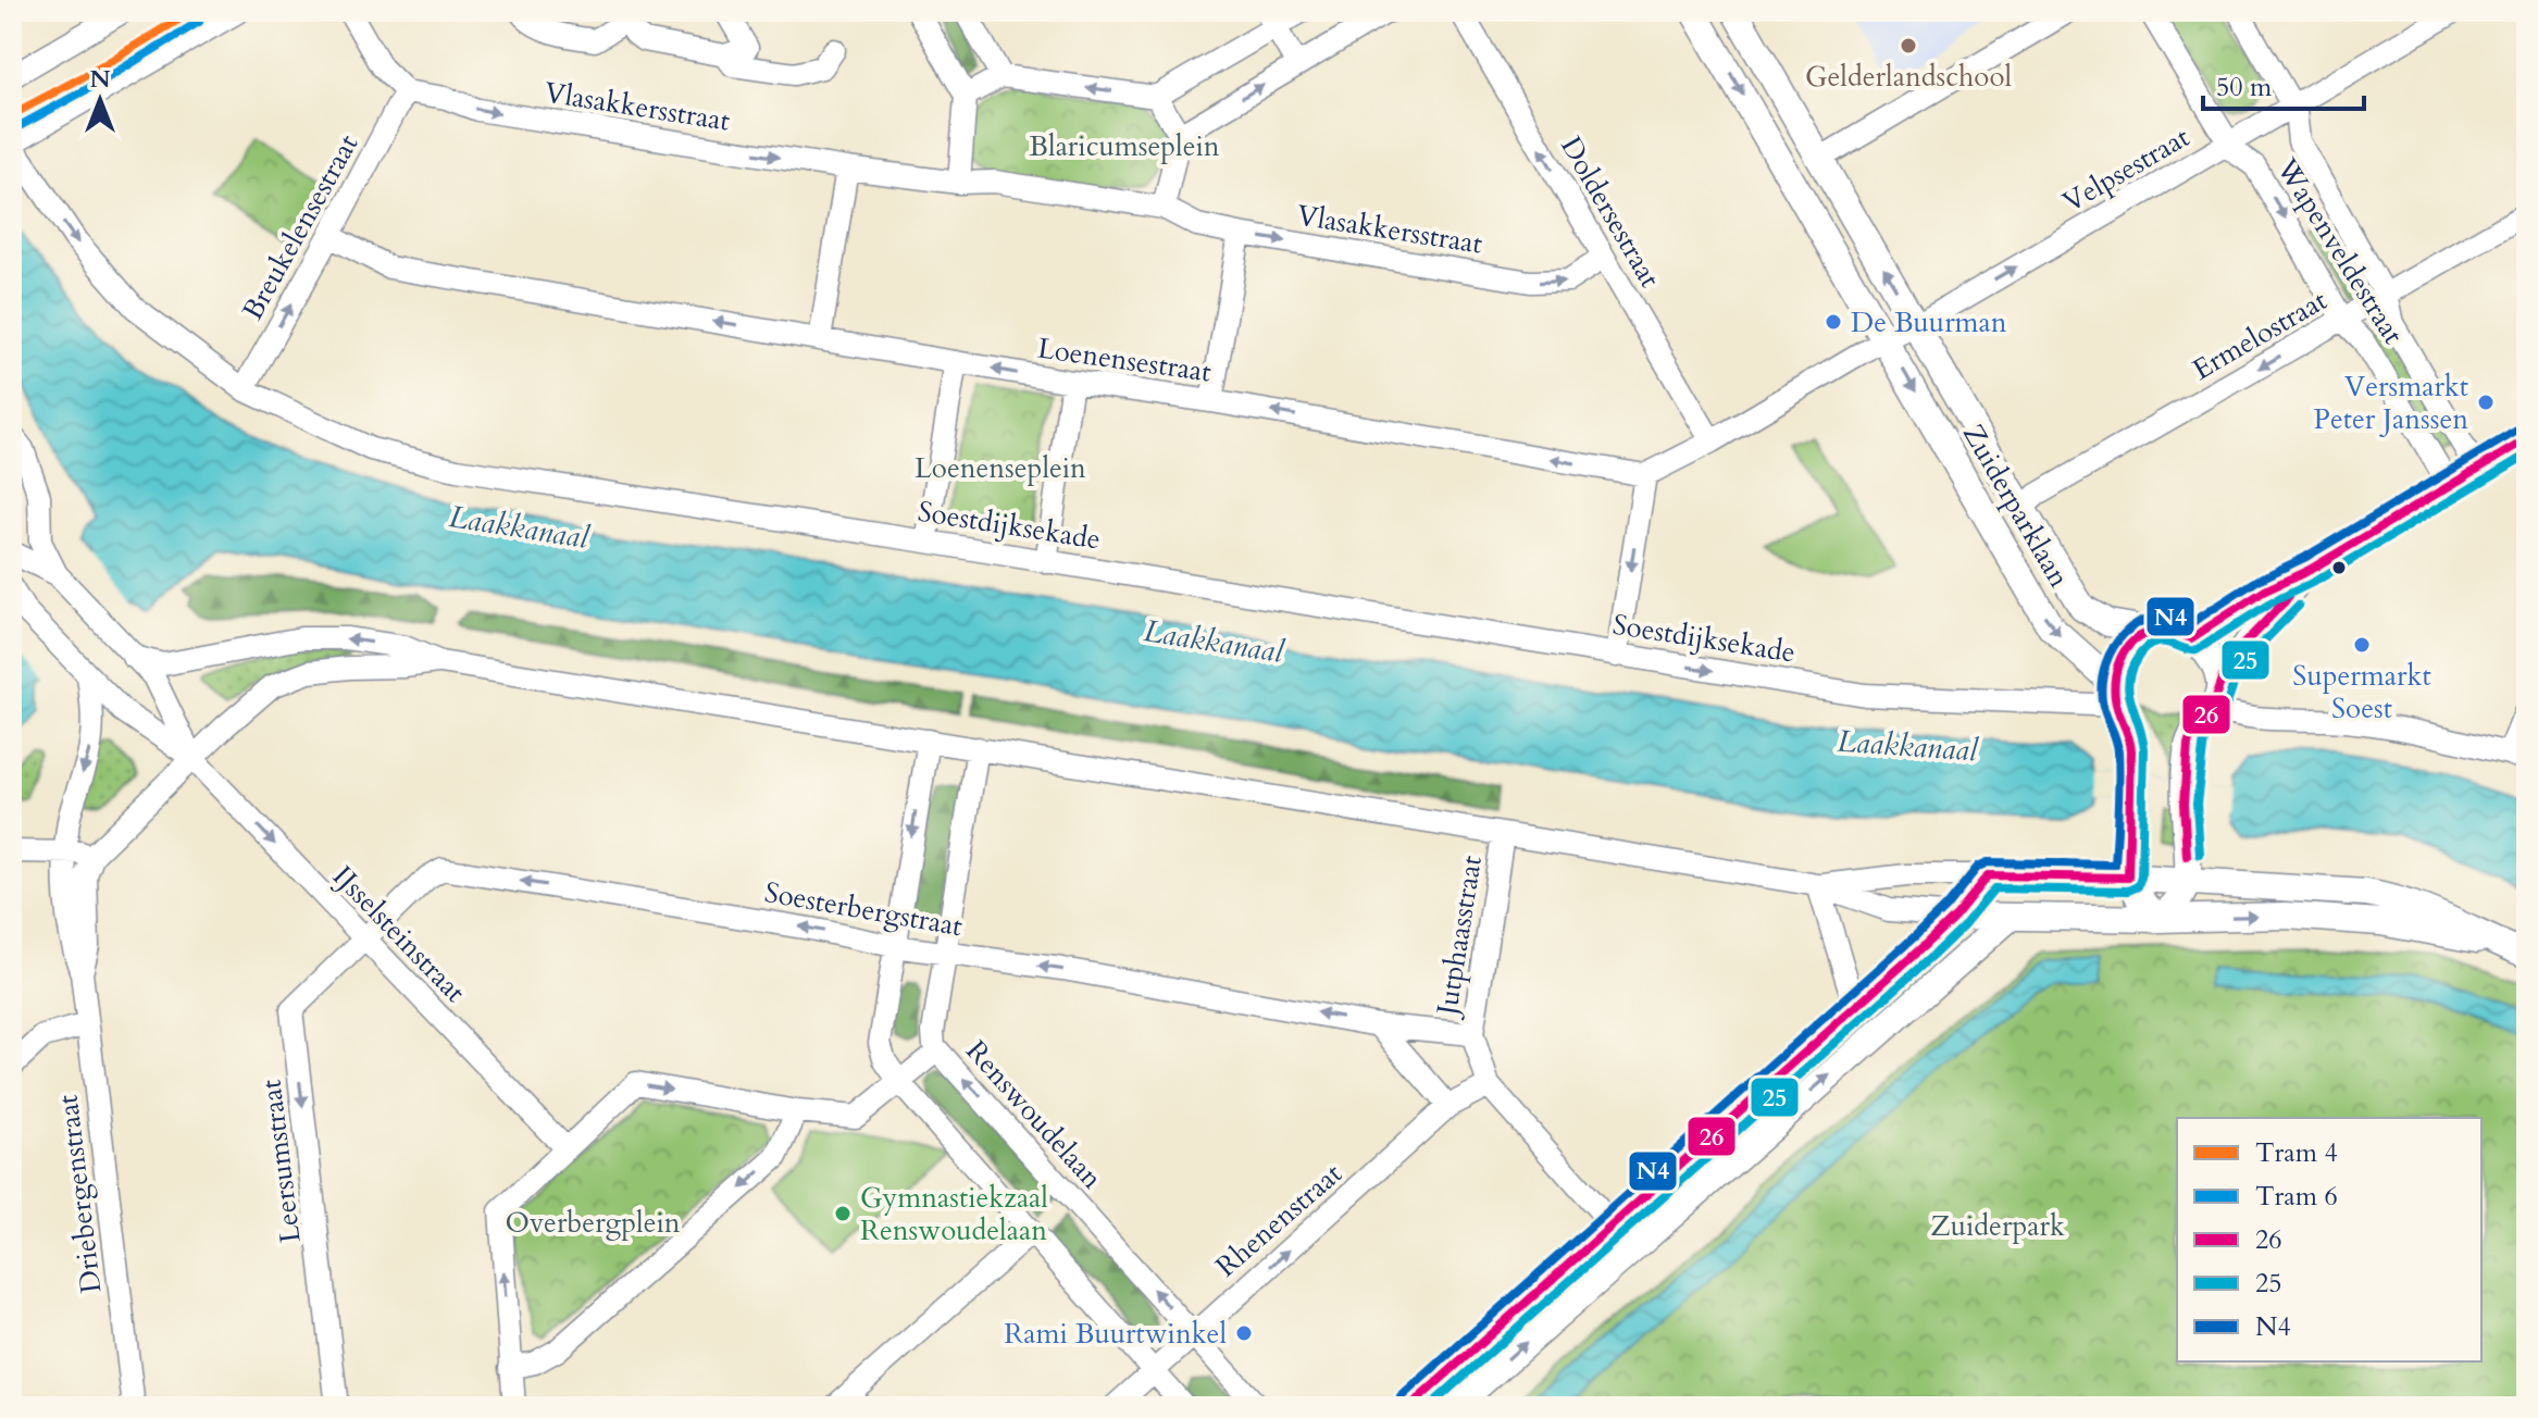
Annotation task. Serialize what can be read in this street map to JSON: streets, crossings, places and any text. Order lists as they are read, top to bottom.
{
  "streets": {
    "main road": ["Zuiderparklaan"],
    "street": [
      "Vlasakkersstraat",
      "Velpsestraat",
      "Doldersestraat",
      "Breukelensestraat",
      "Wapenveldestraat",
      "Ermelostraat",
      "Loenensestraat",
      "Soestdijksekade",
      "Soesterbergstraat",
      "IJsselsteinstraat",
      "Jutphaasstraat",
      "Renswoudelaan",
      "Leersumstraat",
      "Driebergenstraat",
      "Rhenenstraat"
    ]
  },
  "crossings": [
    ["Vlasakkersstraat", "Doldersestraat"],
    ["Vlasakkersstraat", "Breukelensestraat"],
    ["Velpsestraat", "Wapenveldestraat"],
    ["Velpsestraat", "Zuiderparklaan"],
    ["Breukelensestraat", "Loenensestraat"],
    ["Breukelensestraat", "Soestdijksekade"],
    ["Wapenveldestraat", "Ermelostraat"],
    ["Ermelostraat", "Zuiderparklaan"],
    ["Zuiderparklaan", "Soestdijksekade"],
    ["Soesterbergstraat", "IJsselsteinstraat"],
    ["Soesterbergstraat", "Jutphaasstraat"],
    ["Soesterbergstraat", "Renswoudelaan"],
    ["Soesterbergstraat", "Leersumstraat"],
    ["IJsselsteinstraat", "Leersumstraat"],
    ["Jutphaasstraat", "Rhenenstraat"],
    ["Renswoudelaan", "Rhenenstraat"]
  ],
  "one_way": [
    "Vlasakkersstraat",
    "Doldersestraat",
    "Breukelensestraat",
    "Ermelostraat",
    "Loenensestraat",
    "Soesterbergstraat",
    "IJsselsteinstraat",
    "Leersumstraat",
    "Rhenenstraat"
  ],
  "water": ["Laakkanaal"],
  "parks": [
    "Blaricumseplein",
    "Loenenseplein",
    "Overbergplein",
    "Zuiderpark"
  ],
  "places": [
    "Gelderlandschool",
    "De Buurman",
    "Versmarkt Peter Janssen",
    "Supermarkt Soest",
    "Gymnastiekzaal Renswoudelaan",
    "Rami Buurtwinkel"
  ],
  "lines": [
    "tram line 4",
    "tram line 6",
    "transit line N4",
    "transit line 26",
    "transit line 25"
  ],
  "legend": [
    "Tram 4",
    "Tram 6",
    "26",
    "25",
    "N4"
  ],
  "scale_bar": "50 m",
  "north": "top"
}
